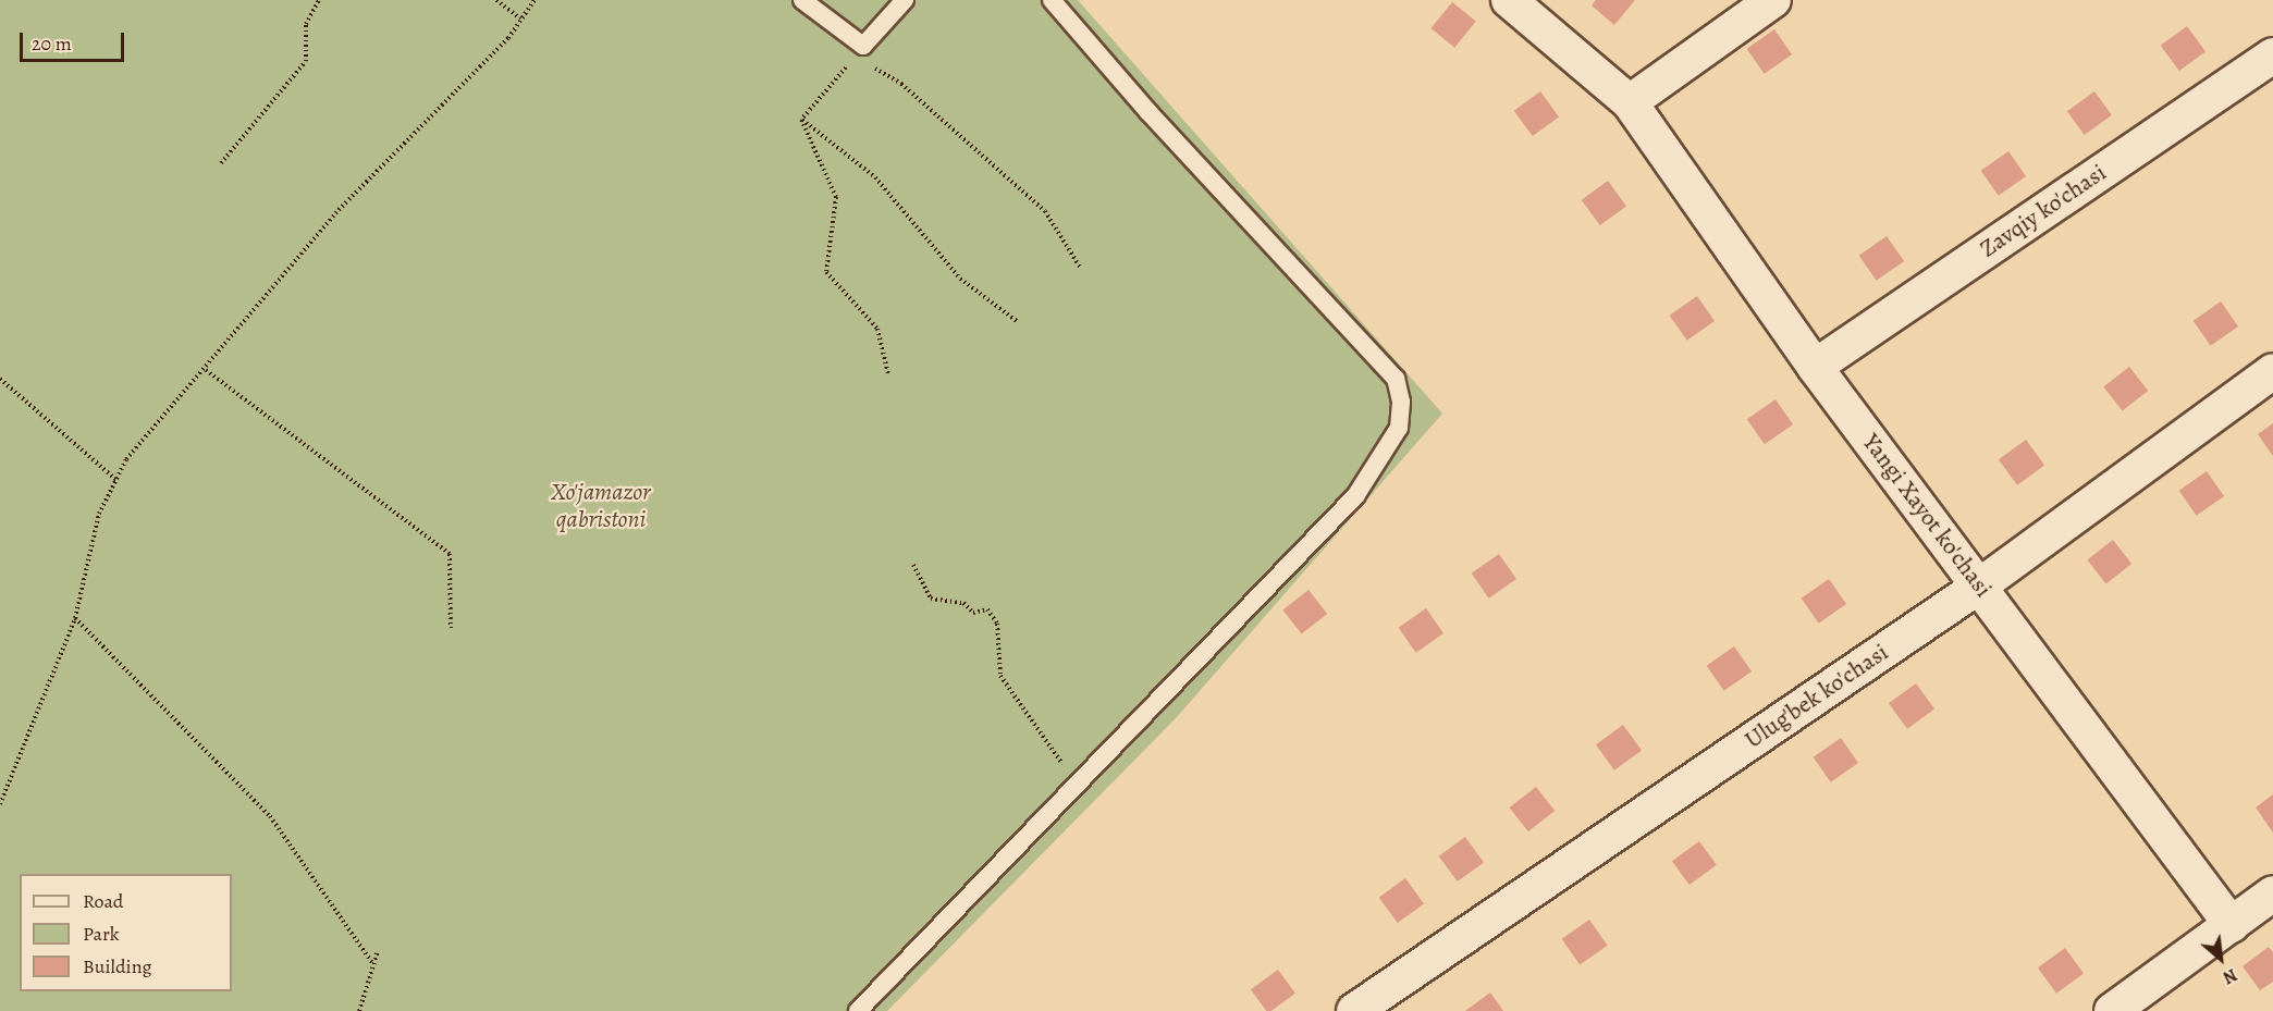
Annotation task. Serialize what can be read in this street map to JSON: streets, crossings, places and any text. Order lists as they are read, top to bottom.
{
  "streets": {
    "street": ["Zavqiy ko'chasi", "Yangi Xayot ko'chasi", "Ulug'bek ko'chasi"]
  },
  "crossings": [
    ["Zavqiy ko'chasi", "Yangi Xayot ko'chasi"],
    ["Yangi Xayot ko'chasi", "Ulug'bek ko'chasi"]
  ],
  "parks": ["Xo'jamazor qabristoni"],
  "legend": ["Road", "Park", "Building"],
  "scale_bar": "20 m",
  "north": "bottom right"
}
